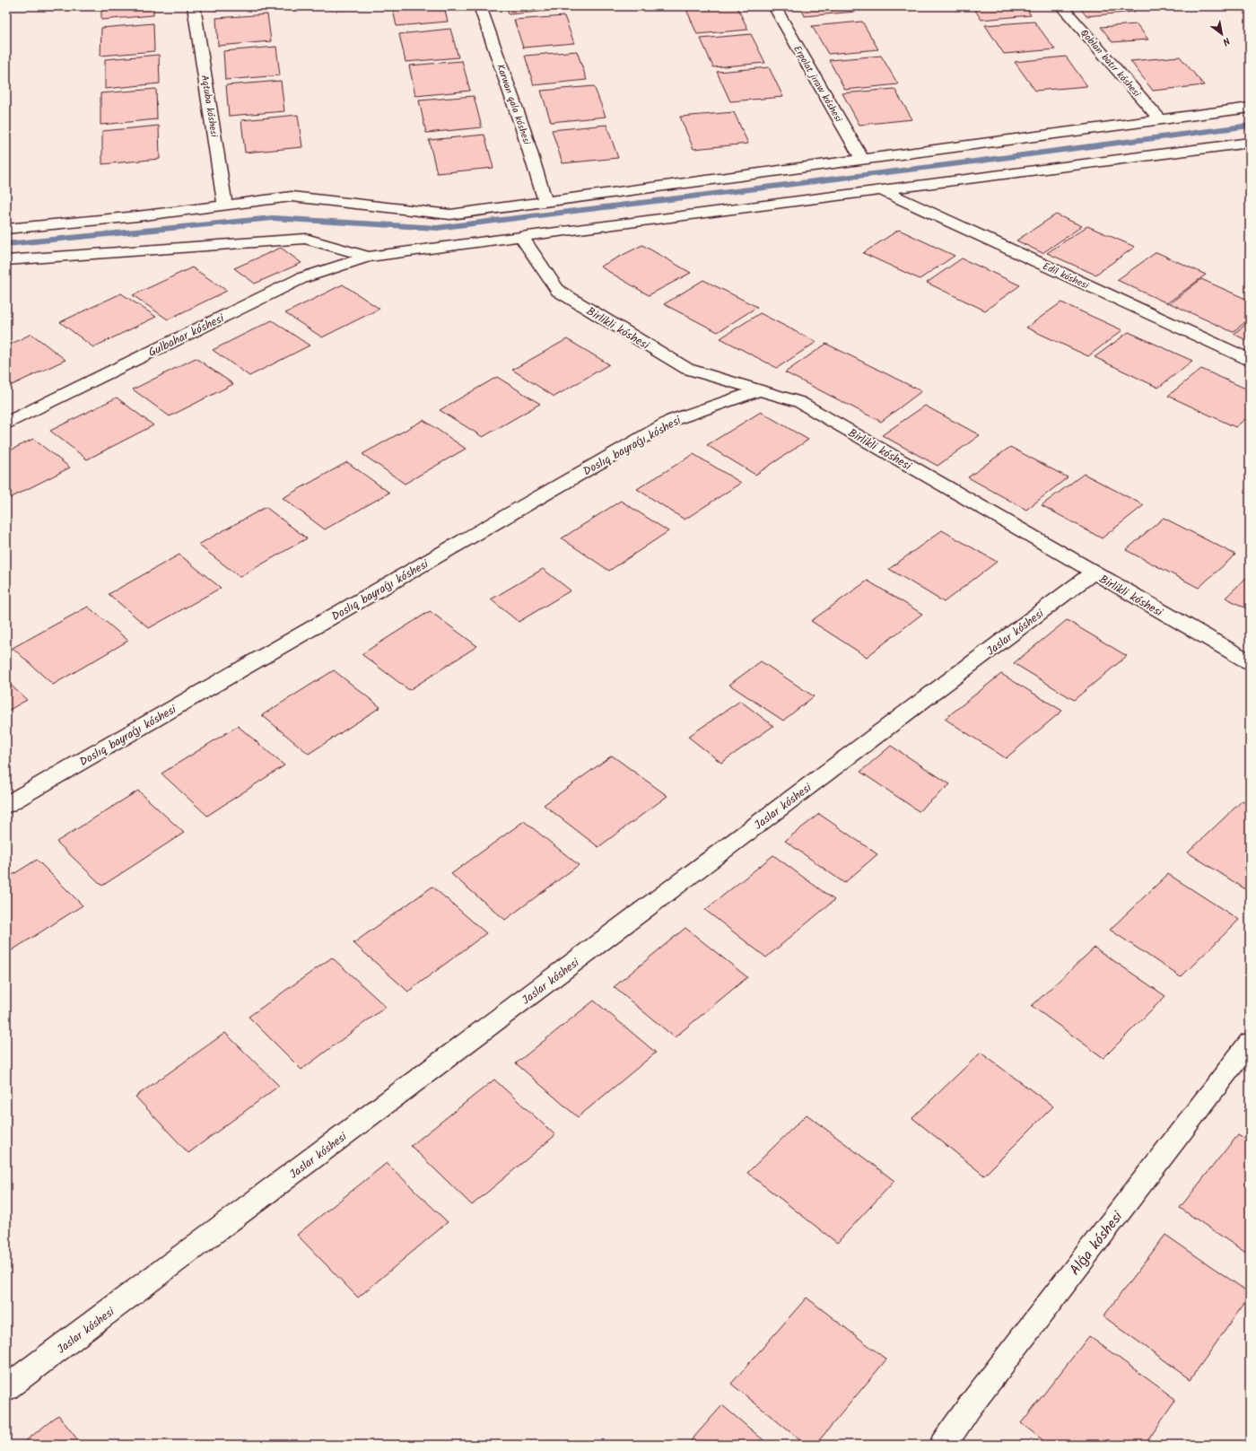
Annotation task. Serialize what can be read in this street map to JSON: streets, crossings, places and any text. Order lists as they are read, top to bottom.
{
  "streets": {
    "street": [
      "Qoblan batır kóshesi",
      "Erpolat jıraw kóshesi",
      "Karwan qala kóshesi",
      "Aqtuba kóshesi",
      "Edil kóshesi",
      "Birlikli kóshesi",
      "Gulbahar kóshesi",
      "Doslıq bayraǵı kóshesi",
      "Jaslar kóshesi",
      "Alǵa kóshesi"
    ]
  },
  "crossings": [
    ["Birlikli kóshesi", "Doslıq bayraǵı kóshesi"],
    ["Birlikli kóshesi", "Jaslar kóshesi"]
  ],
  "north": "bottom right"
}
